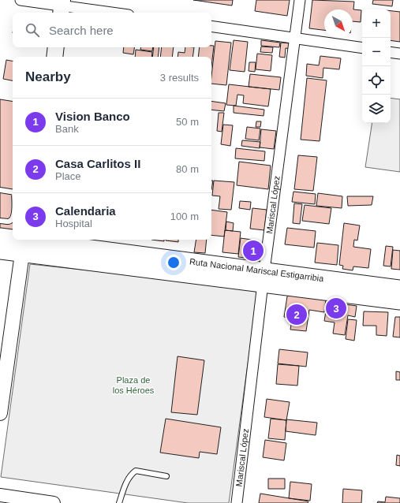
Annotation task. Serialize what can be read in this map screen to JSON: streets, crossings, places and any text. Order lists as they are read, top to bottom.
{
  "streets": {
    "highway": ["Ruta Nacional Mariscal Estigarribia"],
    "street": ["Mariscal López"]
  },
  "crossings": [
    ["Mariscal López", "Ruta Nacional Mariscal Estigarribia"]
  ],
  "parks": ["Plaza de los Héroes"],
  "north": "bottom right",
  "page": {
    "map_buttons": ["+", "−"],
    "search": "Search here",
    "heading": ["Nearby", "3 results"],
    "list": [
      {
        "mark": "1",
        "name": "Vision Banco",
        "note": "Bank",
        "value": "50 m"
      },
      {
        "mark": "2",
        "name": "Casa Carlitos II",
        "note": "Place",
        "value": "80 m"
      },
      {
        "mark": "3",
        "name": "Calendaria",
        "note": "Hospital",
        "value": "100 m"
      }
    ],
    "pins": ["1", "3", "2"]
  }
}
